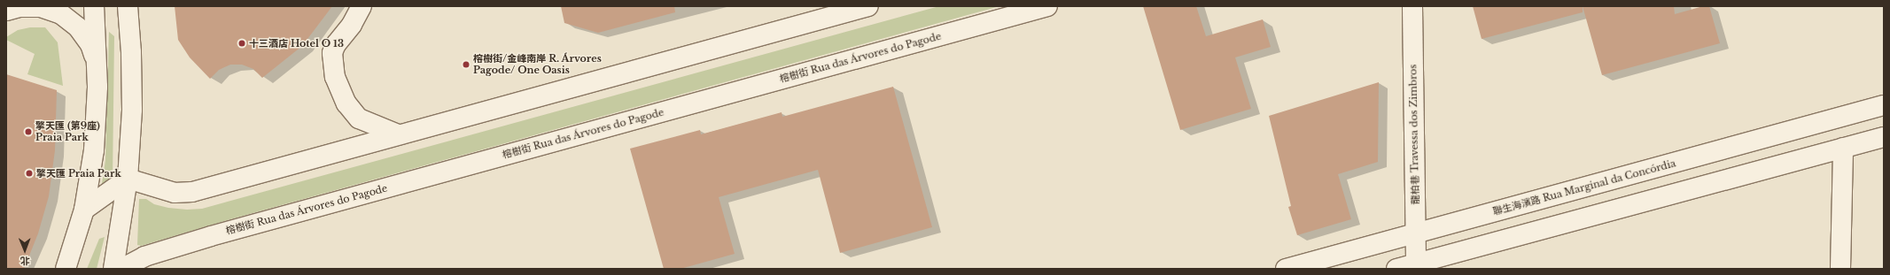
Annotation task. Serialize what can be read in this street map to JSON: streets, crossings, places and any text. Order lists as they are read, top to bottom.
{
  "streets": {
    "street": ["榕樹街 Rua das Árvores do Pagode", "龍柏巷 Travessa dos Zimbros", "聯生海濱路 Rua Marginal da Concórdia"]
  },
  "crossings": [
    ["龍柏巷 Travessa dos Zimbros", "聯生海濱路 Rua Marginal da Concórdia"]
  ],
  "places": [
    "十三酒店 Hotel O 13",
    "榕樹街/金峰南岸 R. Árvores Pagode/ One Oasis",
    "擎天匯 (第9座) Praia Park",
    "擎天匯 Praia Park"
  ],
  "north": "bottom"
}
